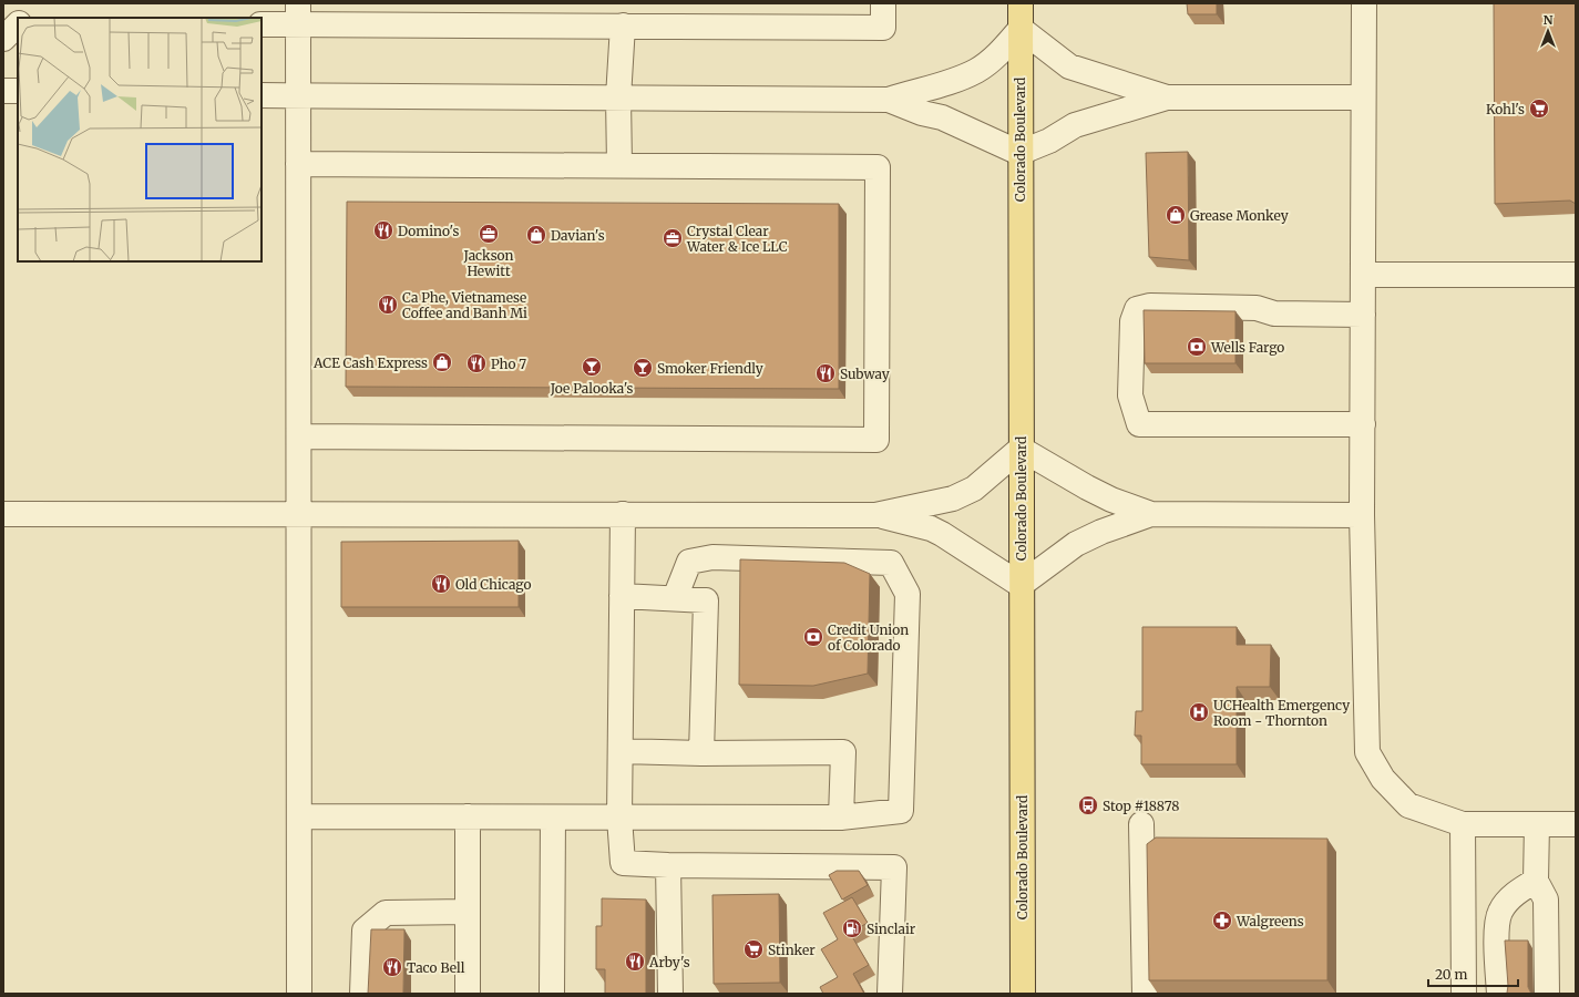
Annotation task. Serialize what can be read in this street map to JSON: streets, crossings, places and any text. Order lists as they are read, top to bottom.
{
  "streets": {
    "main road": ["Colorado Boulevard"]
  },
  "places": {
    "supermarket": ["Kohl's", "Stinker"],
    "shop": ["Grease Monkey", "Davian's", "ACE Cash Express"],
    "restaurant": [
      "Domino's",
      "Ca Phe, Vietnamese Coffee and Banh Mi",
      "Pho 7",
      "Subway",
      "Old Chicago",
      "Arby's",
      "Taco Bell"
    ],
    "office": ["Jackson Hewitt", "Crystal Clear Water & Ice LLC"],
    "bank": ["Wells Fargo", "Credit Union of Colorado"],
    "bar": ["Joe Palooka's", "Smoker Friendly"],
    "hospital": ["UCHealth Emergency Room - Thornton"],
    "bus stop": ["Stop #18878"],
    "pharmacy": ["Walgreens"],
    "fuel station": ["Sinclair"]
  },
  "scale_bar": "20 m",
  "north": "top"
}
